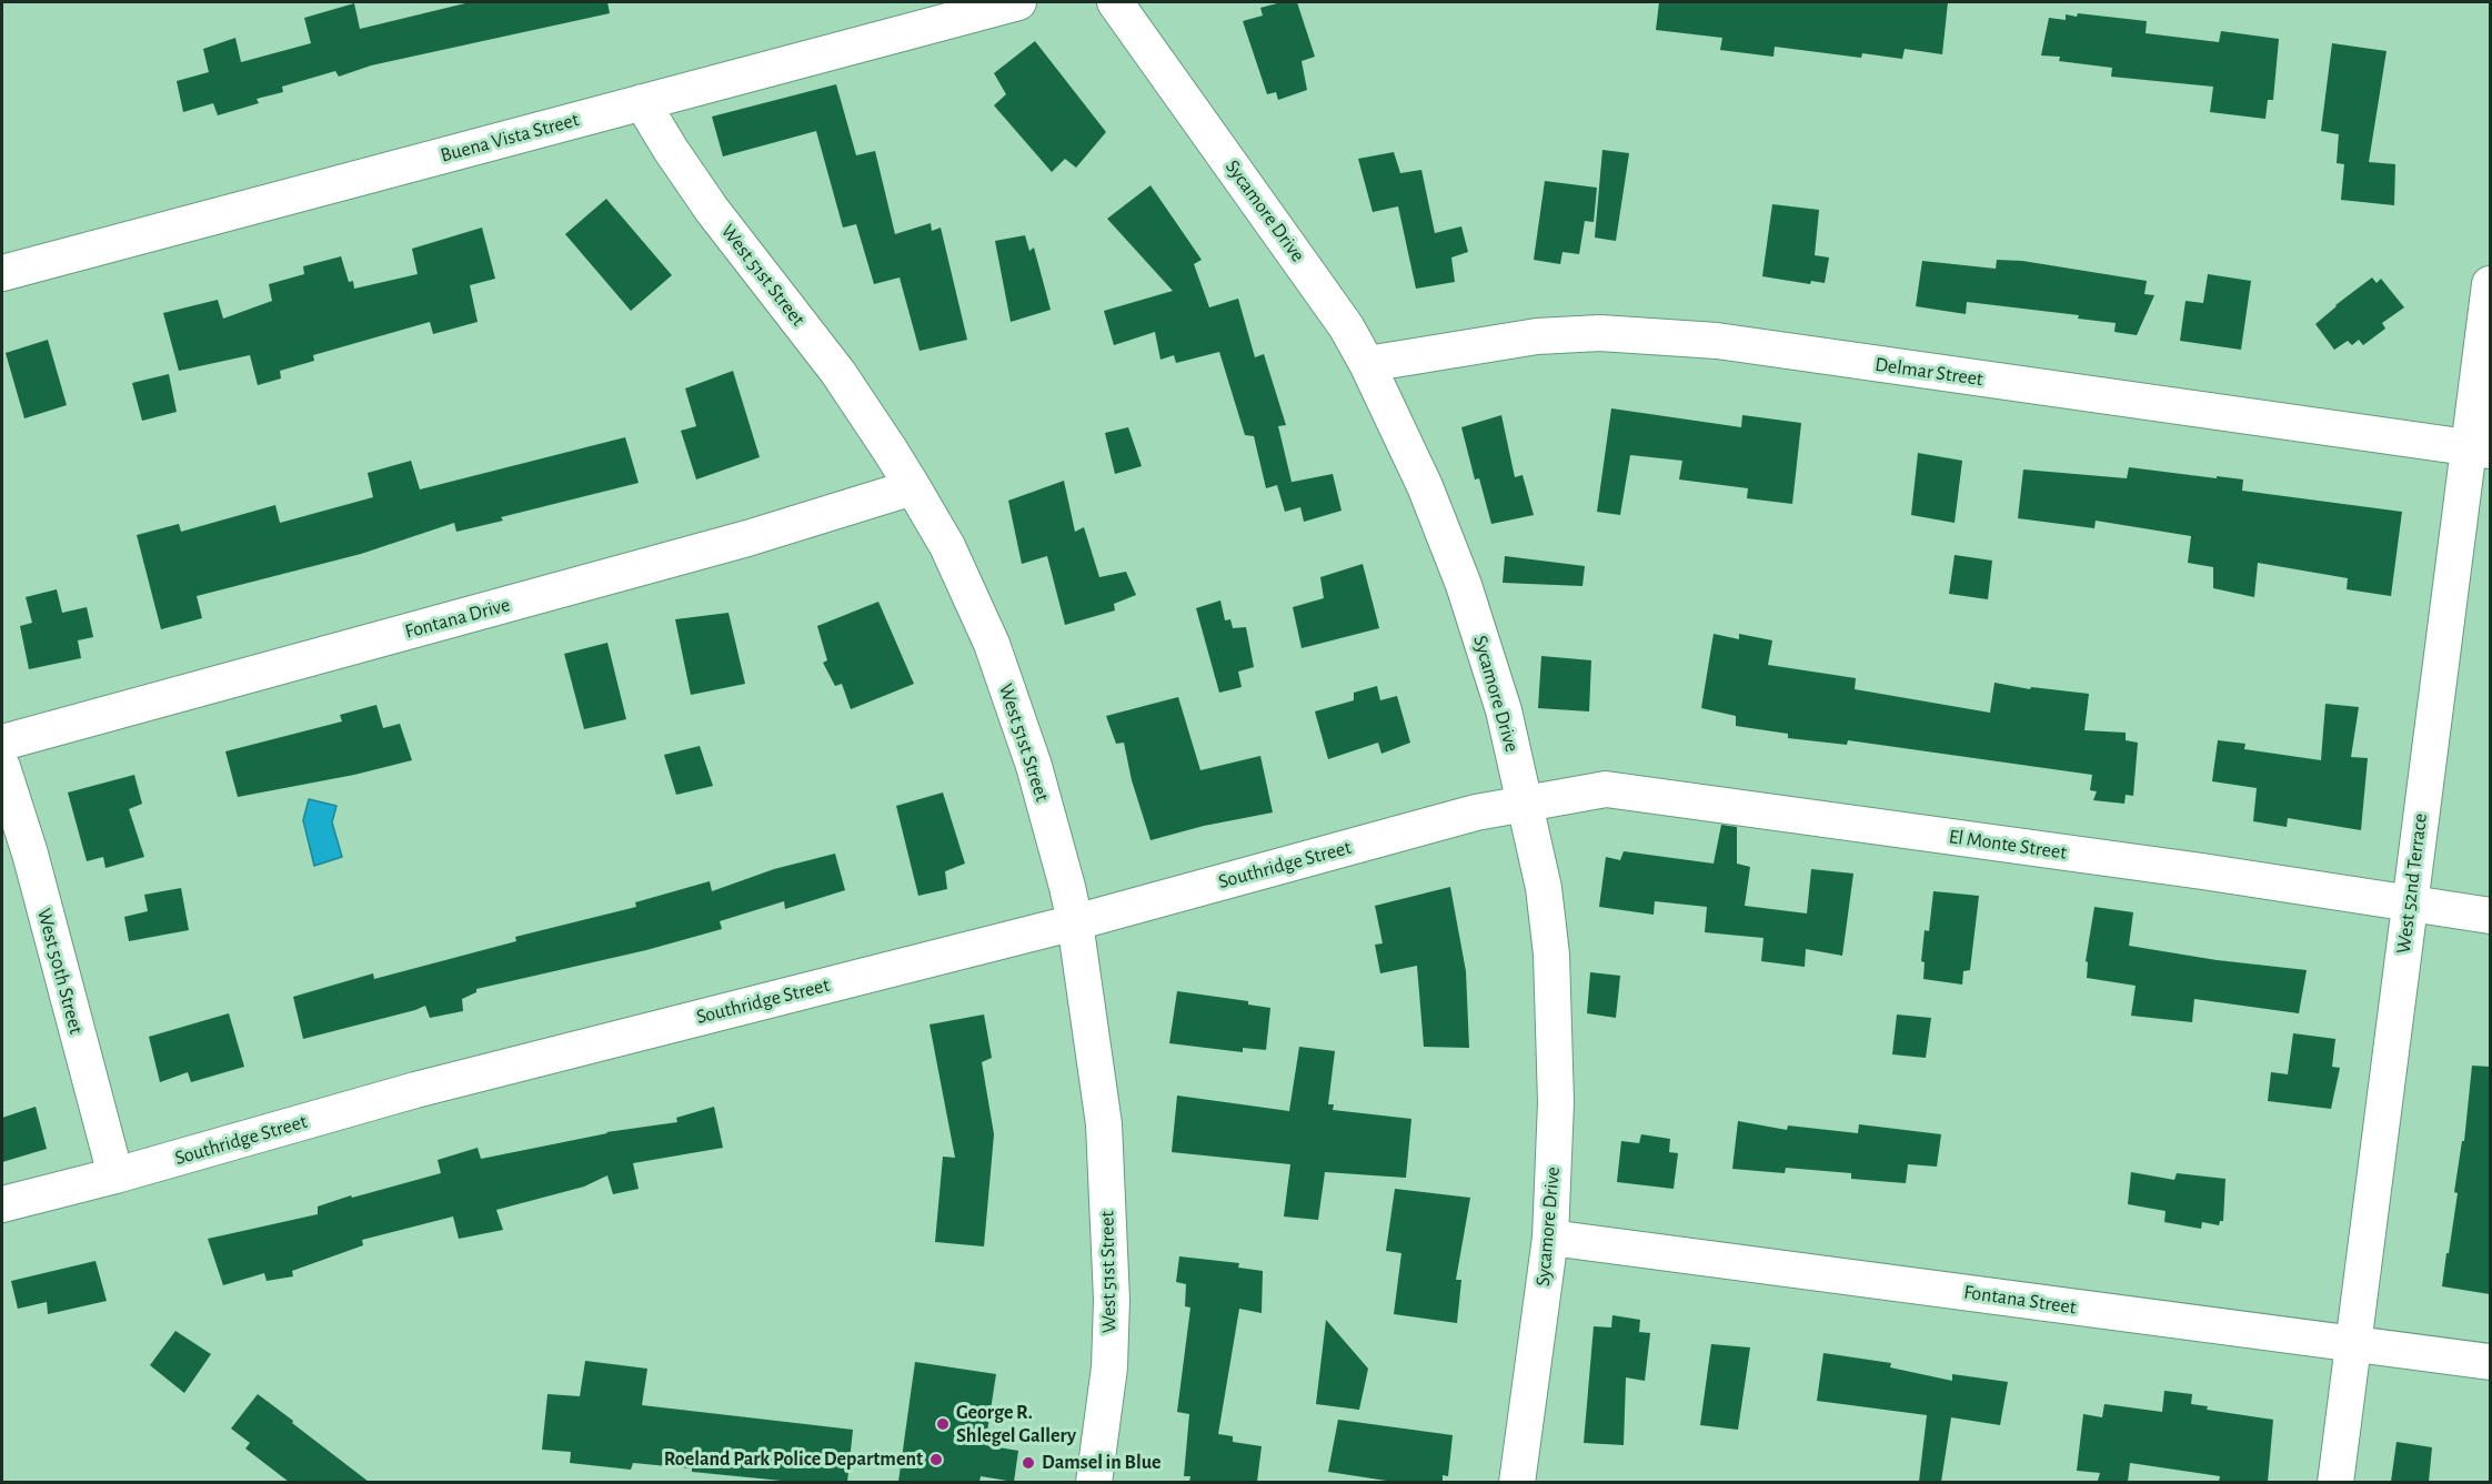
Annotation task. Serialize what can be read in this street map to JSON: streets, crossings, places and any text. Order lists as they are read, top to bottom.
{
  "streets": {
    "street": [
      "Buena Vista Street",
      "Sycamore Drive",
      "West 51st Street",
      "Delmar Street",
      "Fontana Drive",
      "El Monte Street",
      "Southridge Street",
      "West 52nd Terrace",
      "West 50th Street",
      "Fontana Street"
    ]
  },
  "crossings": [
    ["Buena Vista Street", "West 51st Street"],
    ["Sycamore Drive", "Delmar Street"],
    ["Sycamore Drive", "El Monte Street"],
    ["Sycamore Drive", "Southridge Street"],
    ["Sycamore Drive", "Fontana Street"],
    ["West 51st Street", "Fontana Drive"],
    ["West 51st Street", "Southridge Street"],
    ["Delmar Street", "West 52nd Terrace"],
    ["El Monte Street", "Southridge Street"],
    ["El Monte Street", "West 52nd Terrace"],
    ["Southridge Street", "West 50th Street"],
    ["West 52nd Terrace", "Fontana Street"]
  ],
  "places": ["George R. Shlegel Gallery", "Roeland Park Police Department", "Damsel in Blue"]
}
